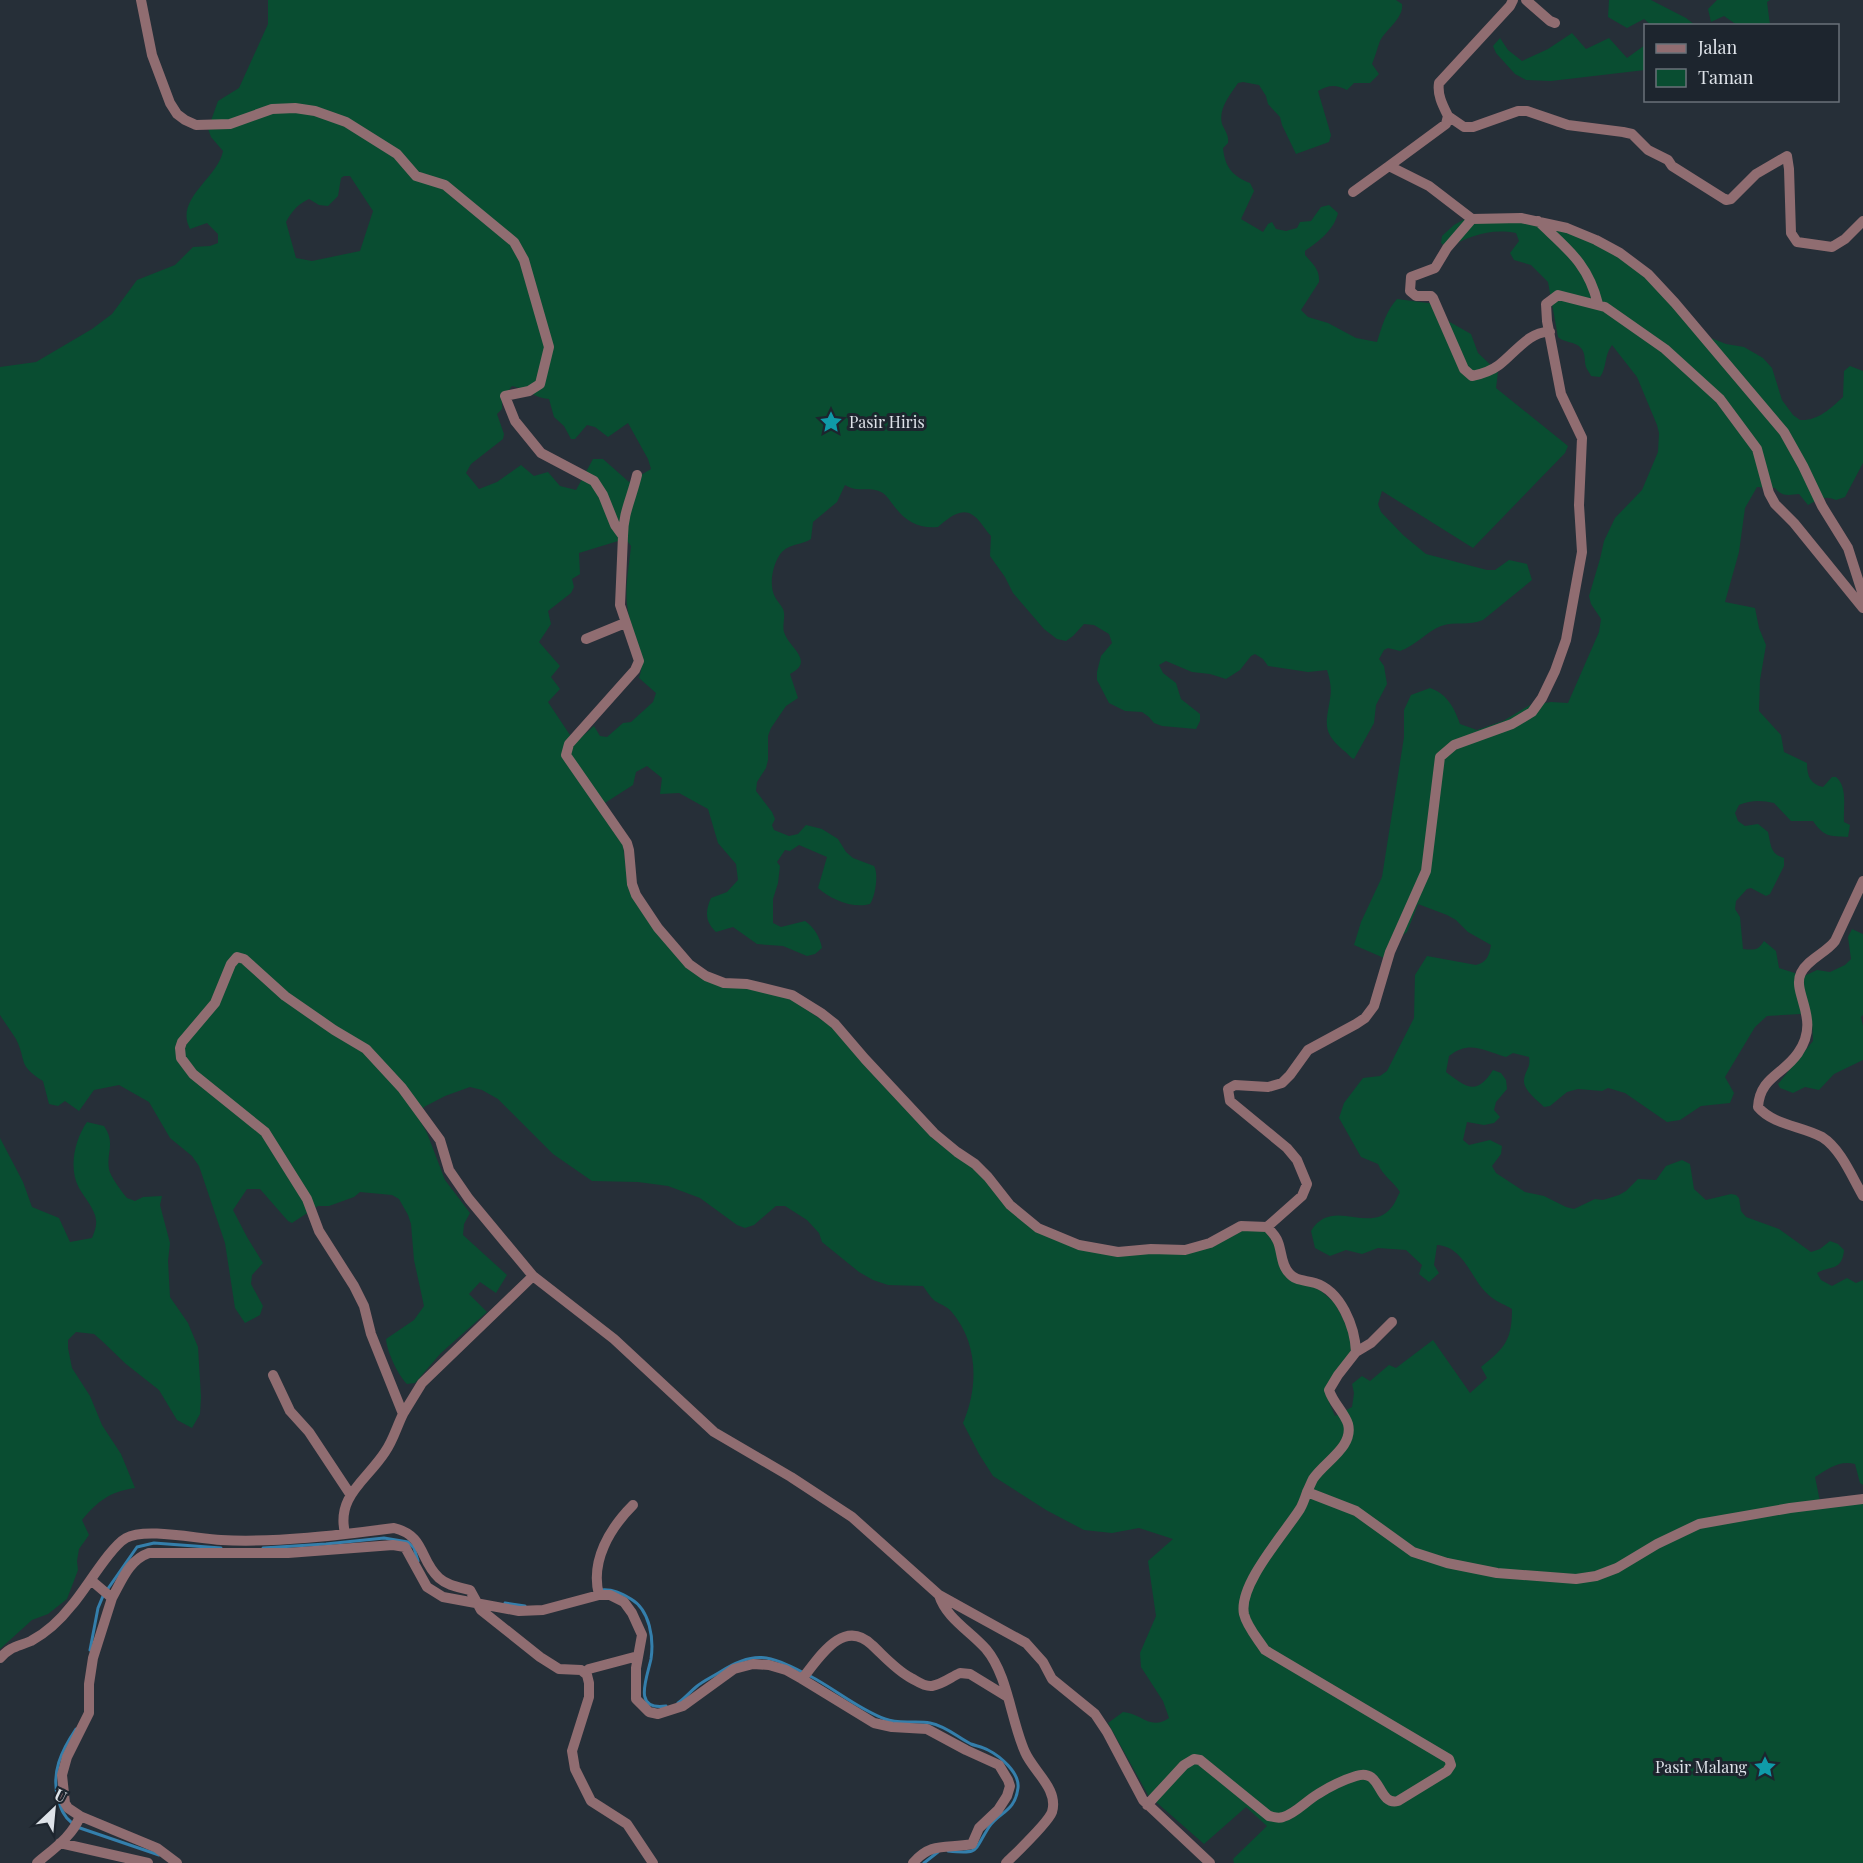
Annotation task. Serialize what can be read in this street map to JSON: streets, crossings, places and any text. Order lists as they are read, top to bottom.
{
  "places": {
    "place": ["Pasir Hiris", "Pasir Malang"]
  },
  "legend": ["Jalan", "Taman"],
  "north": "top right"
}
